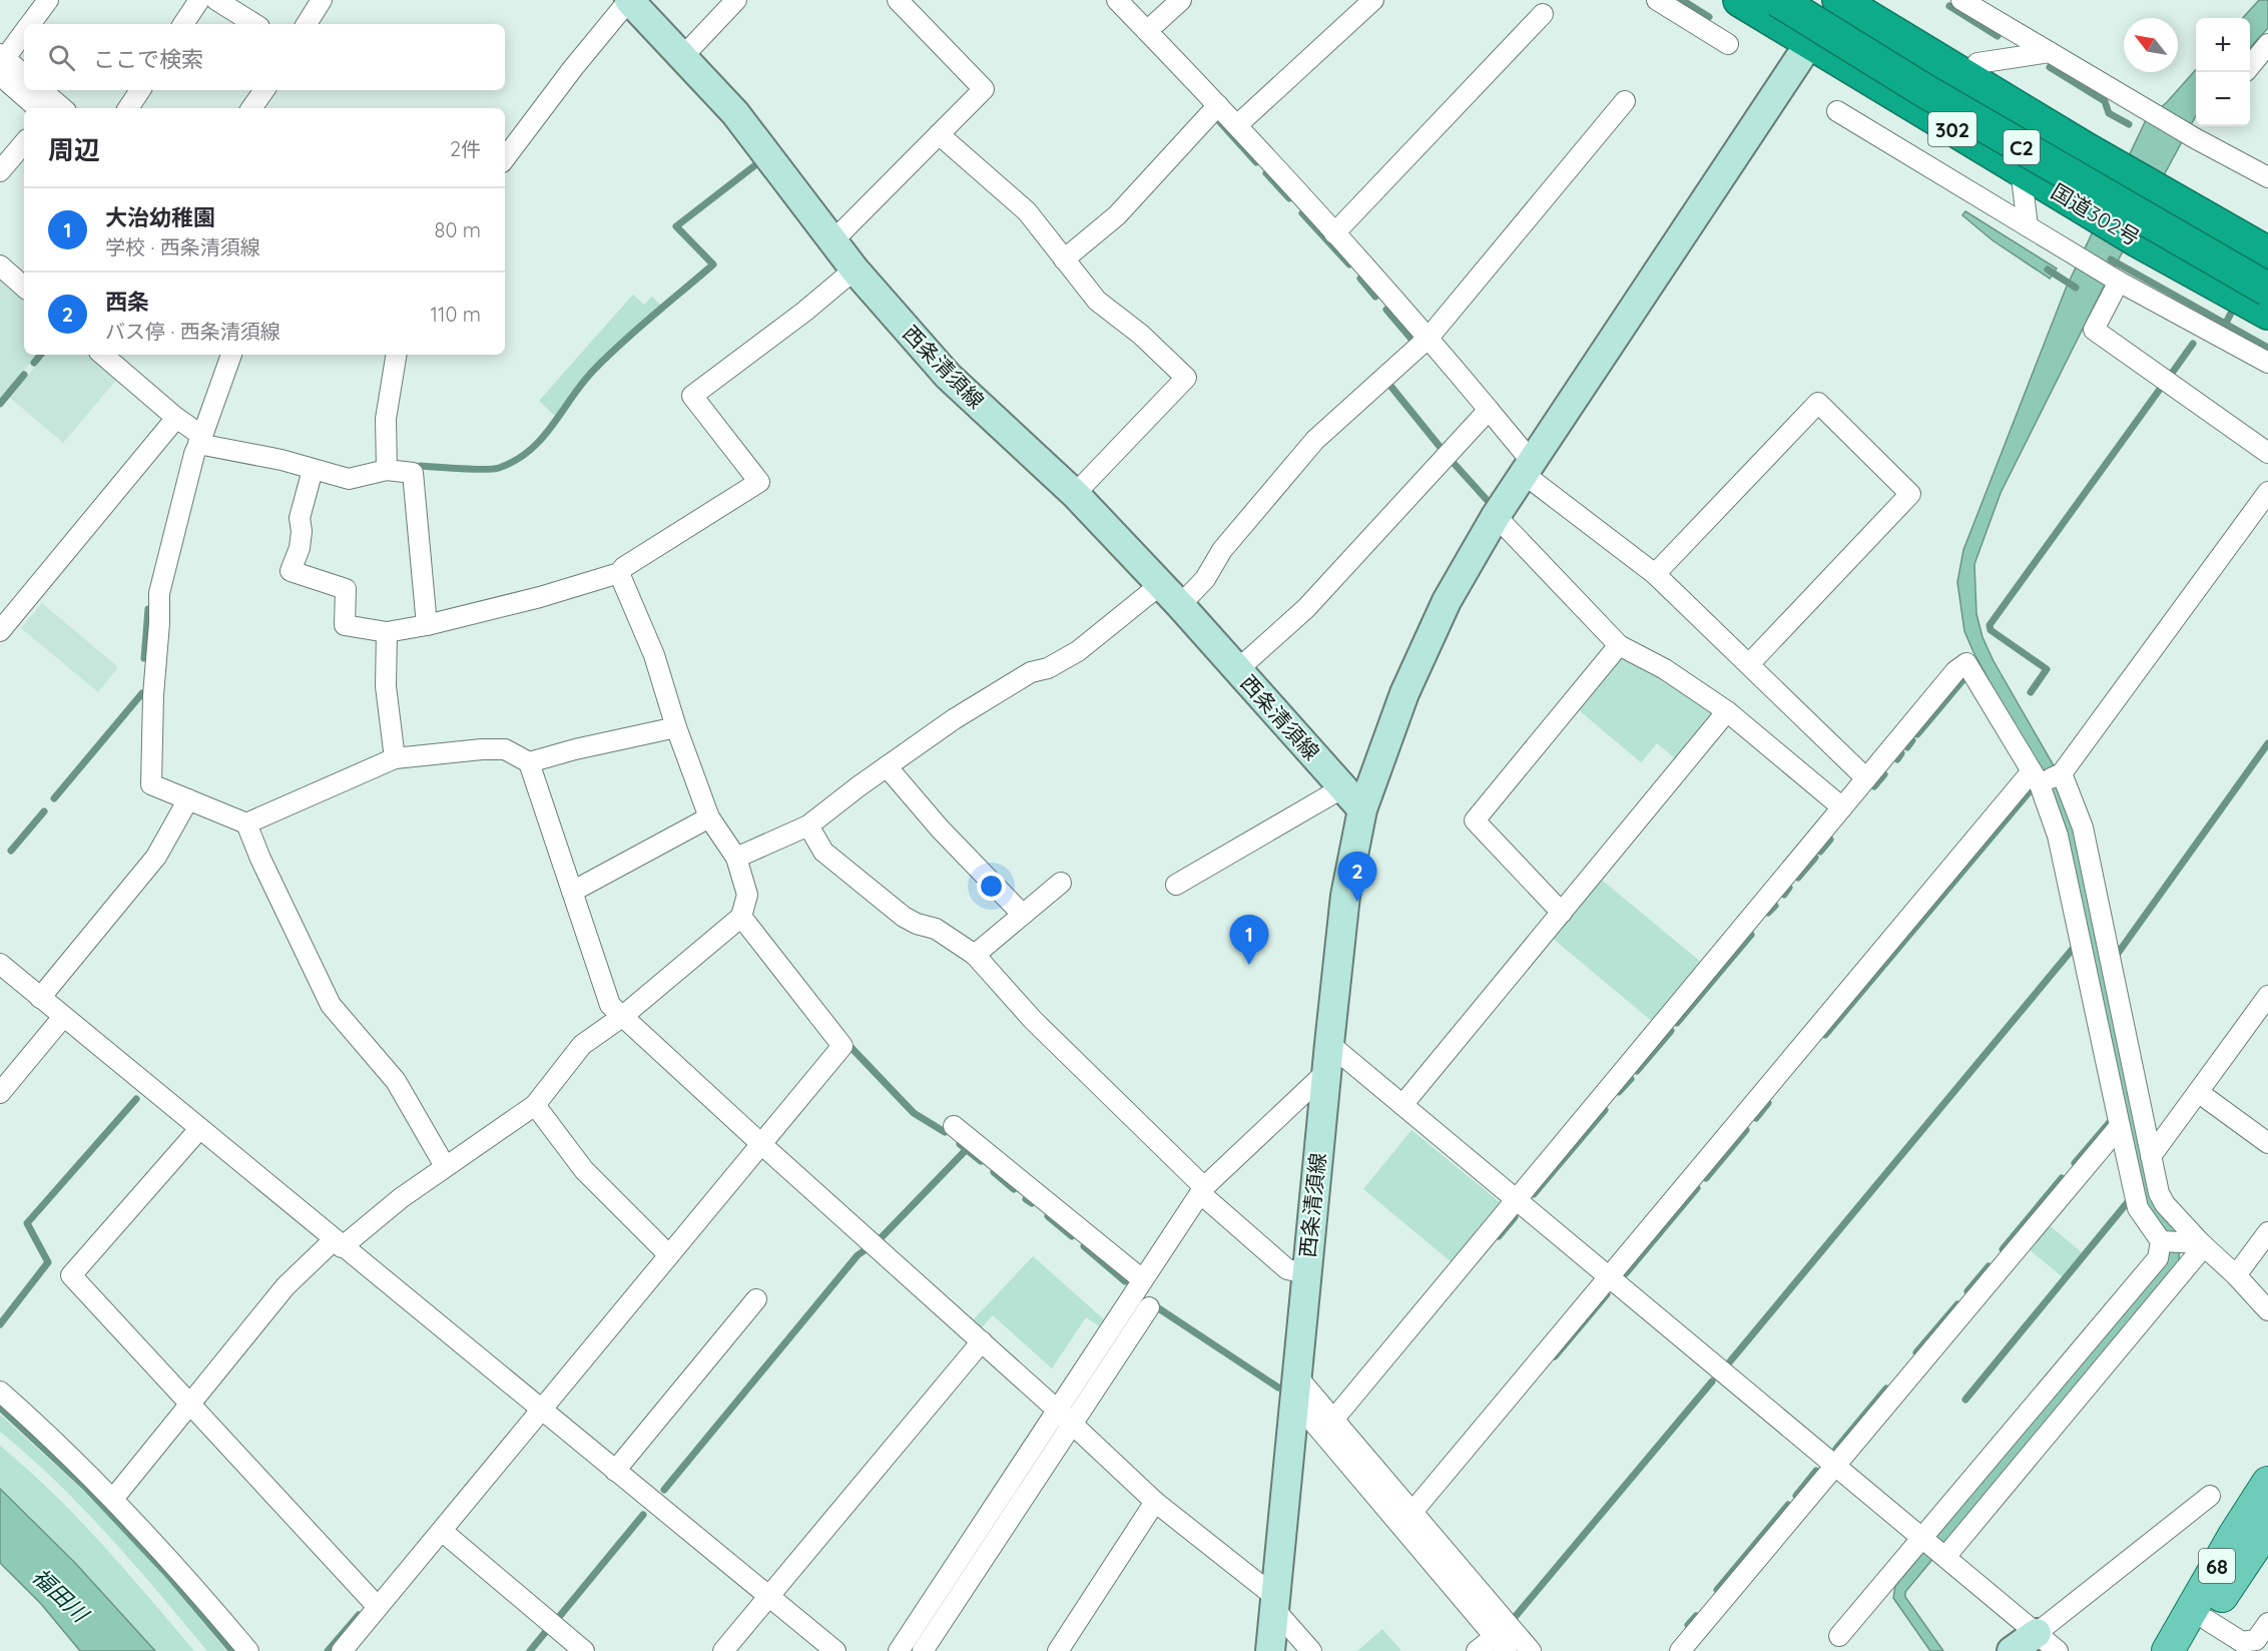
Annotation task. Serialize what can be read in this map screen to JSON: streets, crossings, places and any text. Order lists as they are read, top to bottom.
{
  "streets": {
    "highway": ["302", "C2", "国道302号"],
    "main road": ["西条清須線", "68"]
  },
  "water": ["福田川"],
  "north": "top left",
  "page": {
    "map_buttons": ["+", "−"],
    "search": "ここで検索",
    "heading": ["周辺", "2件"],
    "list": [
      {
        "mark": "1",
        "name": "大治幼稚園",
        "note": "学校 · 西条清須線",
        "value": "80 m"
      },
      {
        "mark": "2",
        "name": "西条",
        "note": "バス停 · 西条清須線",
        "value": "110 m"
      }
    ],
    "pins": ["2", "1"]
  }
}
